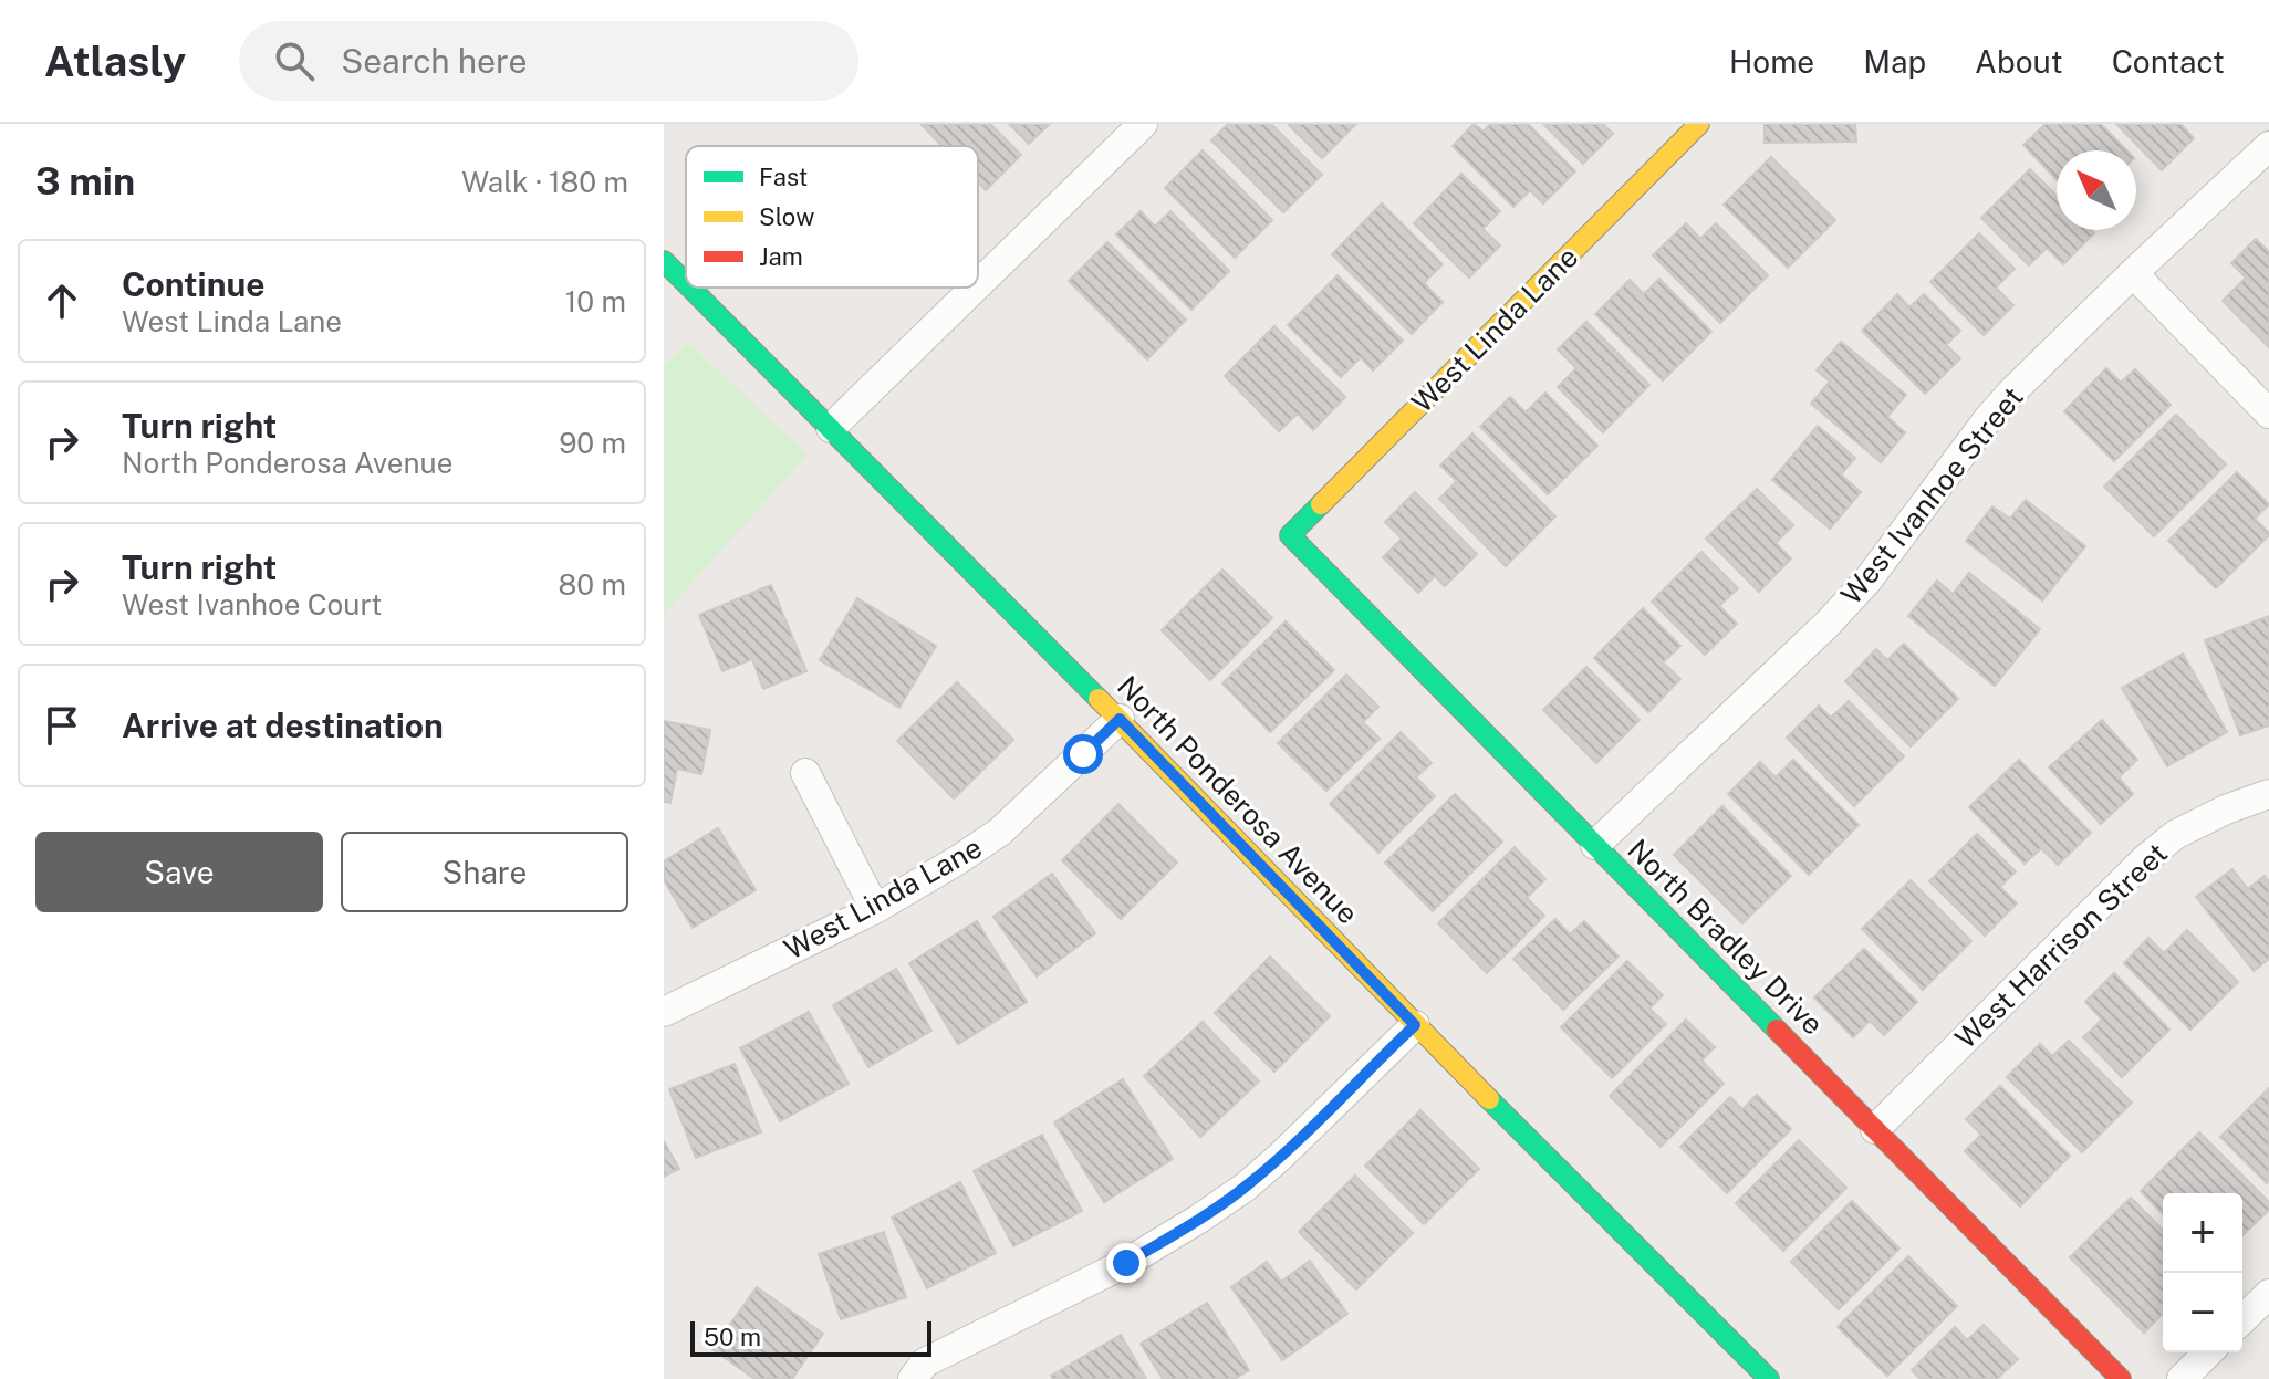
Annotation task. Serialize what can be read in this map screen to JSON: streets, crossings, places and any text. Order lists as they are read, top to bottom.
{
  "streets": {
    "street": [
      "West Linda Lane",
      "West Ivanhoe Street",
      "North Ponderosa Avenue",
      "North Bradley Drive",
      "West Harrison Street"
    ]
  },
  "crossings": [
    ["West Linda Lane", "North Ponderosa Avenue"],
    ["West Linda Lane", "North Bradley Drive"],
    ["West Ivanhoe Street", "North Bradley Drive"],
    ["North Bradley Drive", "West Harrison Street"]
  ],
  "legend": ["Fast", "Slow", "Jam"],
  "scale_bar": "50 m",
  "north": "top left",
  "page": {
    "header": "Atlasly",
    "search": "Search here",
    "nav": [
      "Home",
      "Map",
      "About",
      "Contact"
    ],
    "heading": ["3 min", "Walk · 180 m"],
    "list": [
      ["Continue", "West Linda Lane", "10 m"],
      ["Turn right", "North Ponderosa Avenue", "90 m"],
      ["Turn right", "West Ivanhoe Court", "80 m"],
      "Arrive at destination"
    ],
    "buttons": ["Save", "Share"],
    "map_buttons": ["+", "−"],
    "scale": "50 m"
  }
}
